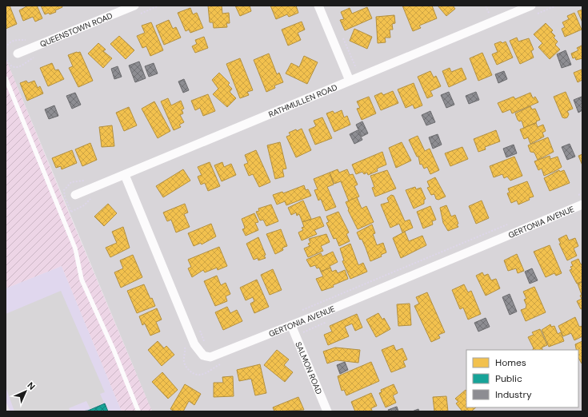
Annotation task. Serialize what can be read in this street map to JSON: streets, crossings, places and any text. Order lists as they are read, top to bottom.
{
  "streets": {
    "street": [
      "QUEENSTOWN ROAD",
      "RATHMULLEN ROAD",
      "GERTONIA AVENUE",
      "SALMON ROAD"
    ]
  },
  "crossings": [
    ["RATHMULLEN ROAD", "GERTONIA AVENUE"],
    ["GERTONIA AVENUE", "SALMON ROAD"]
  ],
  "legend": ["Homes", "Public", "Industry"],
  "north": "top right"
}
